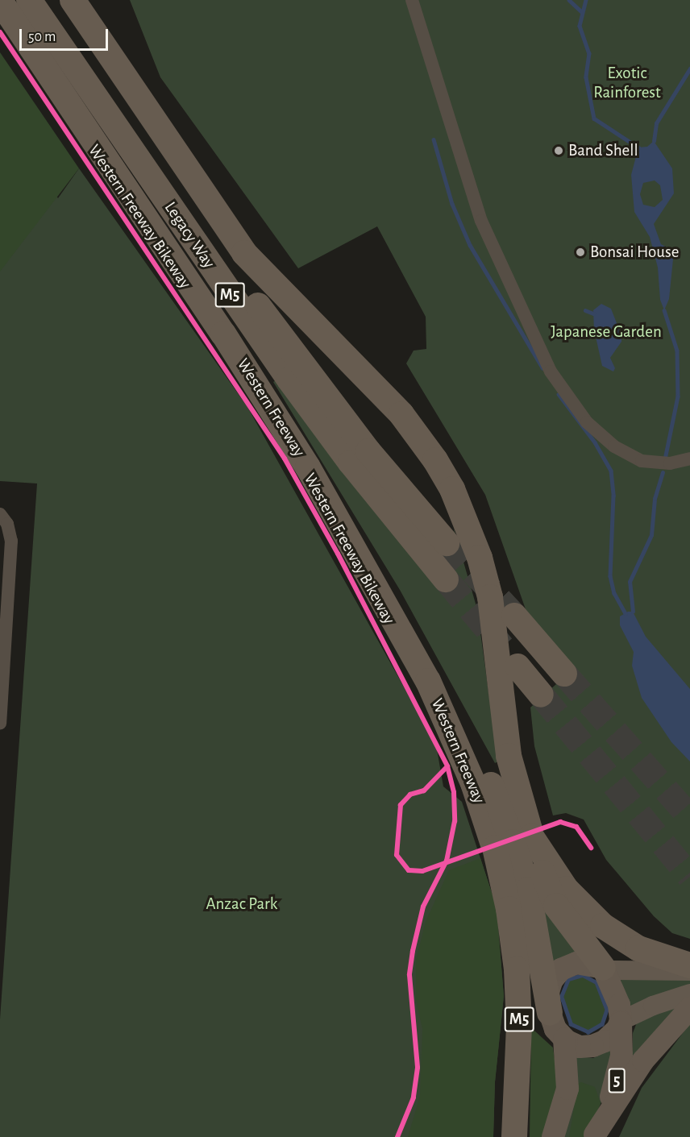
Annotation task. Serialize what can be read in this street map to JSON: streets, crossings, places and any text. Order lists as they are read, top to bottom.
{
  "streets": {
    "highway": [
      "Legacy Way",
      "M5",
      "Western Freeway",
      "5"
    ],
    "cycle path": ["Western Freeway Bikeway"]
  },
  "crossings": [
    ["M5", "Western Freeway"],
    ["M5", "5"]
  ],
  "parks": ["Exotic Rainforest", "Japanese Garden", "Anzac Park"],
  "places": ["Band Shell", "Bonsai House"],
  "scale_bar": "50 m"
}
